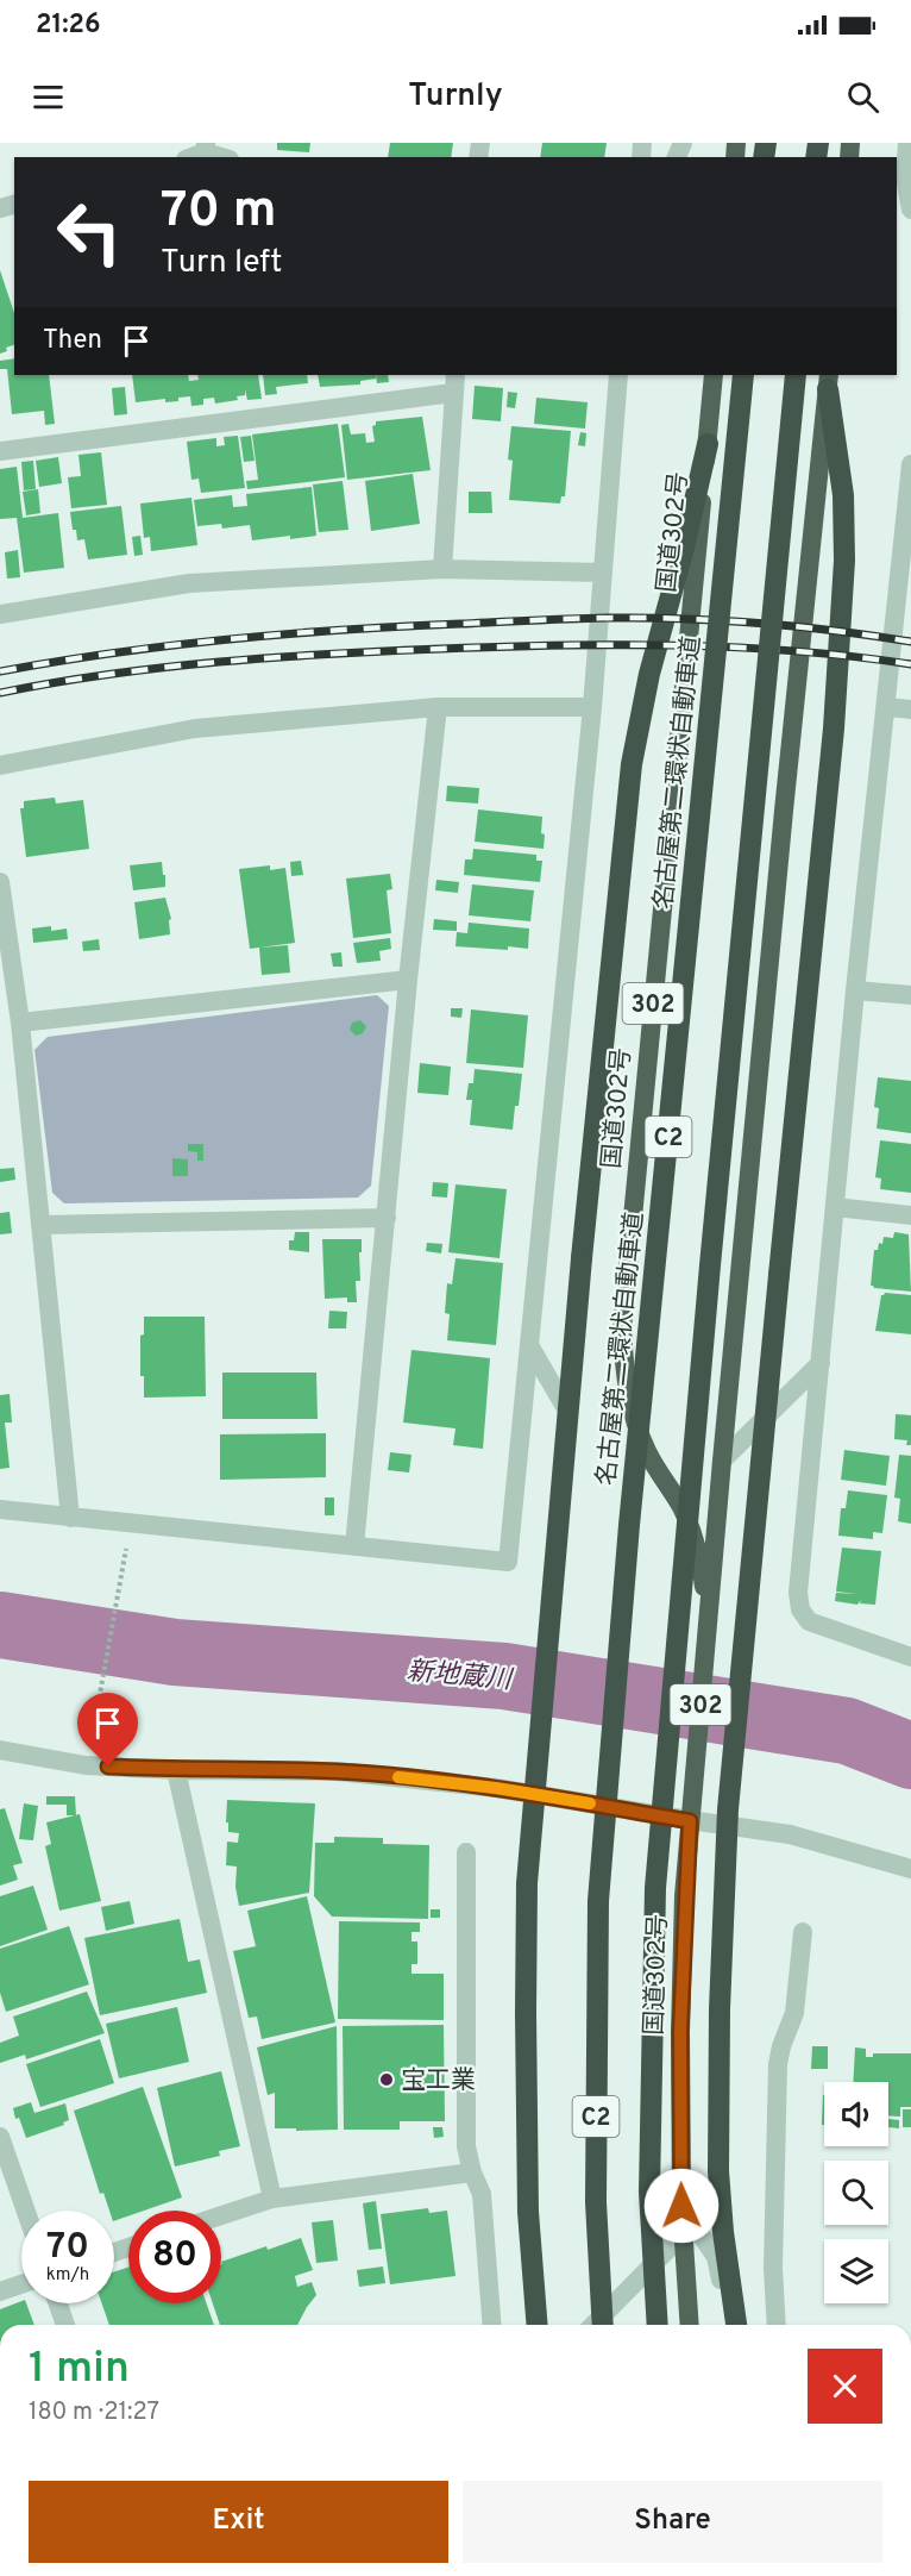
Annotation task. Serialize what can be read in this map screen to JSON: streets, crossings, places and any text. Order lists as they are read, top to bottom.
{
  "streets": {
    "highway": [
      "国道302号",
      "名古屋第二環状自動車道",
      "302",
      "C2"
    ]
  },
  "water": ["新地蔵川"],
  "places": ["宝工業"],
  "page": {
    "status": "21:26",
    "header": "Turnly",
    "turn": ["70 m", "Turn left"],
    "then": "Then",
    "speed": "70 km/h",
    "limit": "80",
    "heading": ["1 min", "180 m · 21:27"],
    "buttons": ["Exit", "Share"]
  }
}
